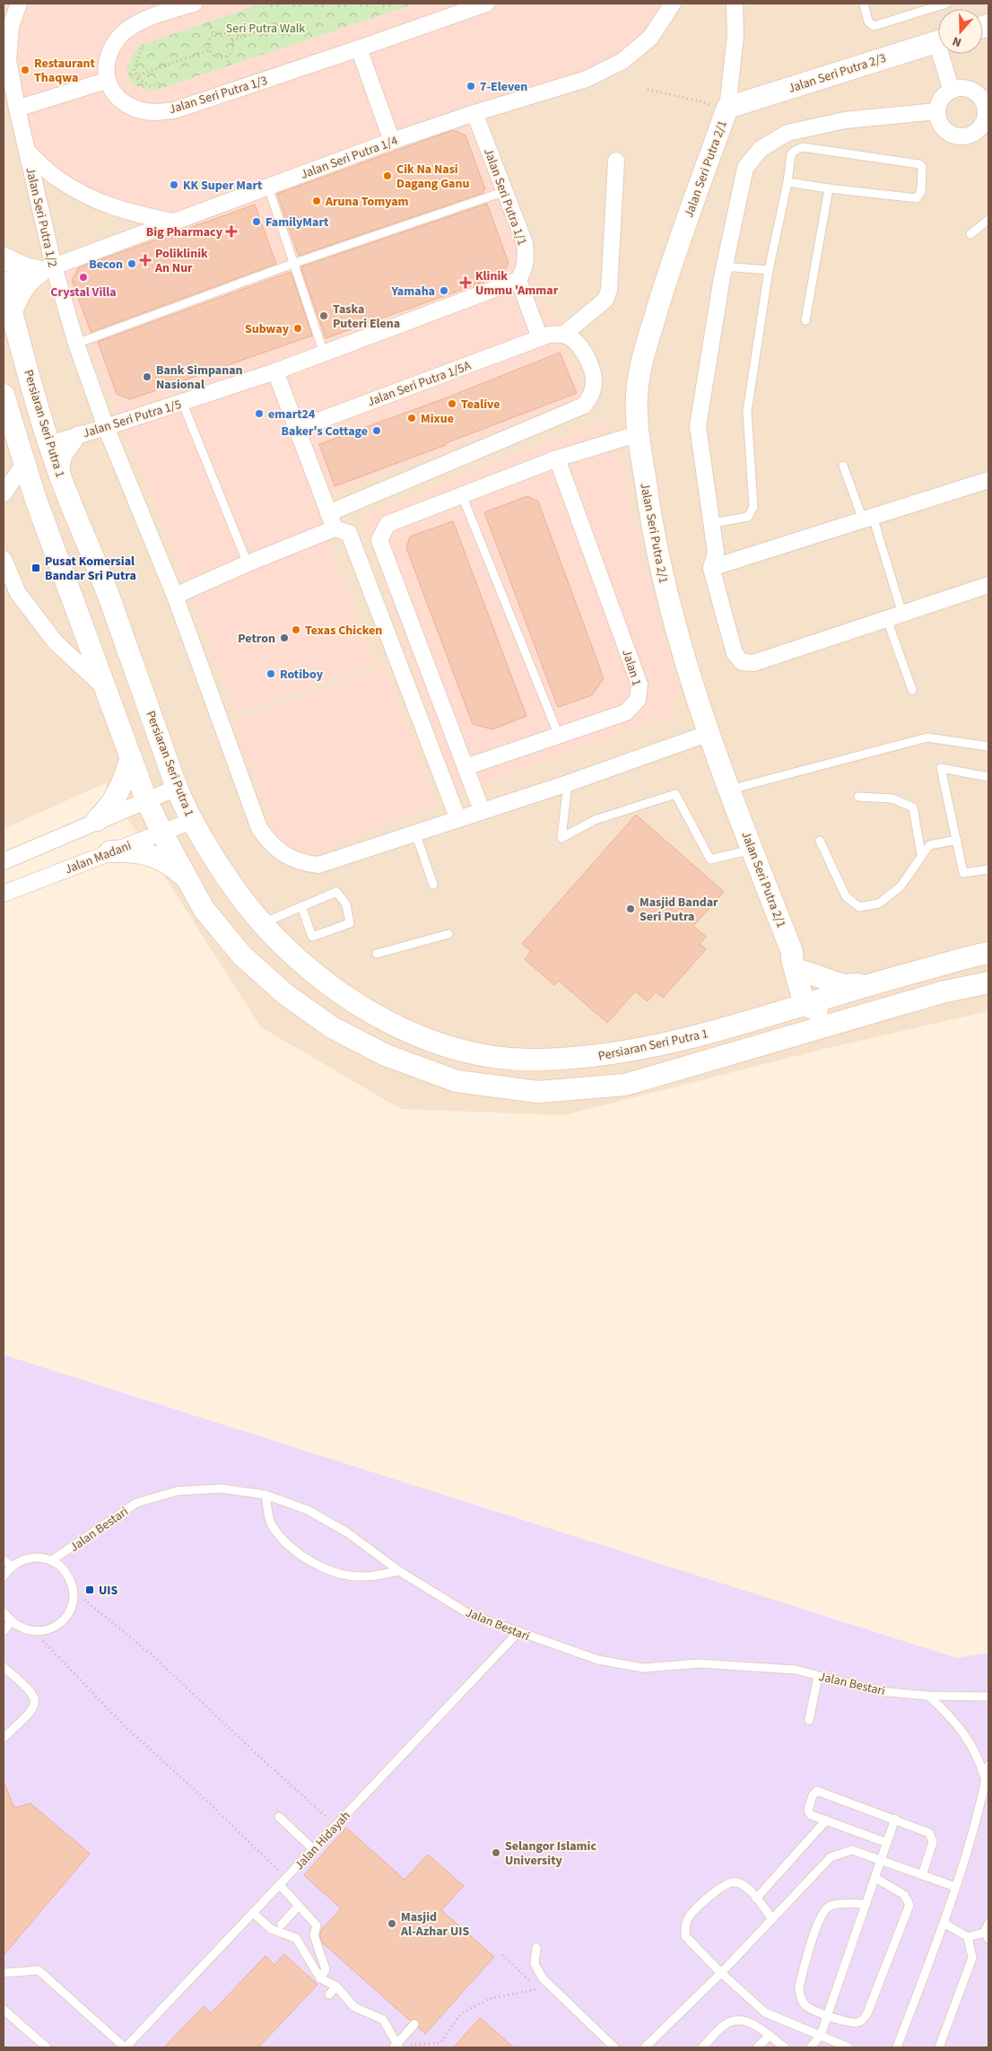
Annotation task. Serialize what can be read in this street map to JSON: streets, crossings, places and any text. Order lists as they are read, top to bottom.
{
  "streets": {
    "street": [
      "Jalan Seri Putra 2/3",
      "Jalan Seri Putra 1/3",
      "Jalan Seri Putra 1/4",
      "Jalan Seri Putra 2/1",
      "Jalan Seri Putra 1/1",
      "Jalan Seri Putra 1/2",
      "Jalan Seri Putra 1/5A",
      "Jalan Seri Putra 1/5",
      "Persiaran Seri Putra 1",
      "Jalan 1",
      "Jalan Madani"
    ],
    "lane": ["Jalan Bestari", "Jalan Hidayah"]
  },
  "crossings": [
    ["Jalan Seri Putra 2/3", "Jalan Seri Putra 2/1"],
    ["Jalan Seri Putra 1/4", "Jalan Seri Putra 1/1"],
    ["Jalan Seri Putra 1/4", "Jalan Seri Putra 1/2"],
    ["Jalan Seri Putra 1/4", "Persiaran Seri Putra 1"],
    ["Jalan Seri Putra 2/1", "Jalan Seri Putra 1/2"],
    ["Jalan Seri Putra 2/1", "Persiaran Seri Putra 1"],
    ["Jalan Seri Putra 1/1", "Jalan Seri Putra 1/5"],
    ["Jalan Seri Putra 1/2", "Jalan Seri Putra 1/5"],
    ["Jalan Seri Putra 1/5", "Persiaran Seri Putra 1"],
    ["Persiaran Seri Putra 1", "Jalan Madani"],
    ["Jalan Bestari", "Jalan Hidayah"]
  ],
  "parks": ["Seri Putra Walk"],
  "places": {
    "other": [
      "Restaurant Thaqwa",
      "7-Eleven",
      "Cik Na Nasi Dagang Ganu",
      "KK Super Mart",
      "Aruna Tomyam",
      "FamilyMart",
      "Becon",
      "Crystal Villa",
      "Yamaha",
      "Taska Puteri Elena",
      "Subway",
      "Bank Simpanan Nasional",
      "Tealive",
      "emart24",
      "Mixue",
      "Baker's Cottage",
      "Texas Chicken",
      "Petron",
      "Rotiboy",
      "Masjid Bandar Seri Putra",
      "Selangor Islamic University",
      "Masjid Al-Azhar UIS"
    ],
    "health": ["Big Pharmacy", "Poliklinik An Nur", "Klinik Ummu 'Ammar"],
    "transit": ["Pusat Komersial Bandar Sri Putra", "UIS"]
  },
  "north": "bottom"
}
